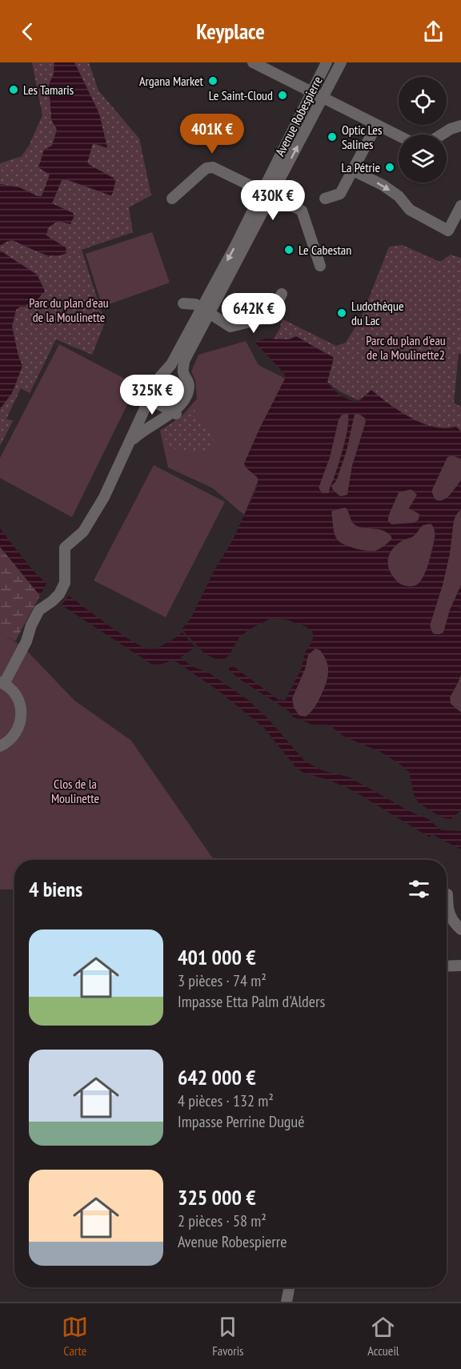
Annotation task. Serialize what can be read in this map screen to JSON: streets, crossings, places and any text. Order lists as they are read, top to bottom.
{
  "streets": {
    "street": ["Avenue Robespierre"]
  },
  "parks": ["Parc du plan d'eau de la Moulinette", "Parc du plan d'eau de la Moulinette2", "Clos de la Moulinette"],
  "places": [
    "Argana Market",
    "Les Tamaris",
    "Le Saint-Cloud",
    "Optic Les Salines",
    "La Pétrie",
    "Le Cabestan",
    "Ludothèque du Lac"
  ],
  "page": {
    "header": "Keyplace",
    "price": [
      "401K €",
      "430K €",
      "642K €",
      "325K €"
    ],
    "heading": "4 biens",
    "list": [
      {
        "name": "401 000 €",
        "note": "3 pièces · 74 m² · Impasse Etta Palm d'Alders"
      },
      {
        "name": "642 000 €",
        "note": "4 pièces · 132 m² · Impasse Perrine Dugué"
      },
      {
        "name": "325 000 €",
        "note": "2 pièces · 58 m² · Avenue Robespierre"
      }
    ],
    "tabs": ["Carte", "Favoris", "Accueil"]
  }
}
